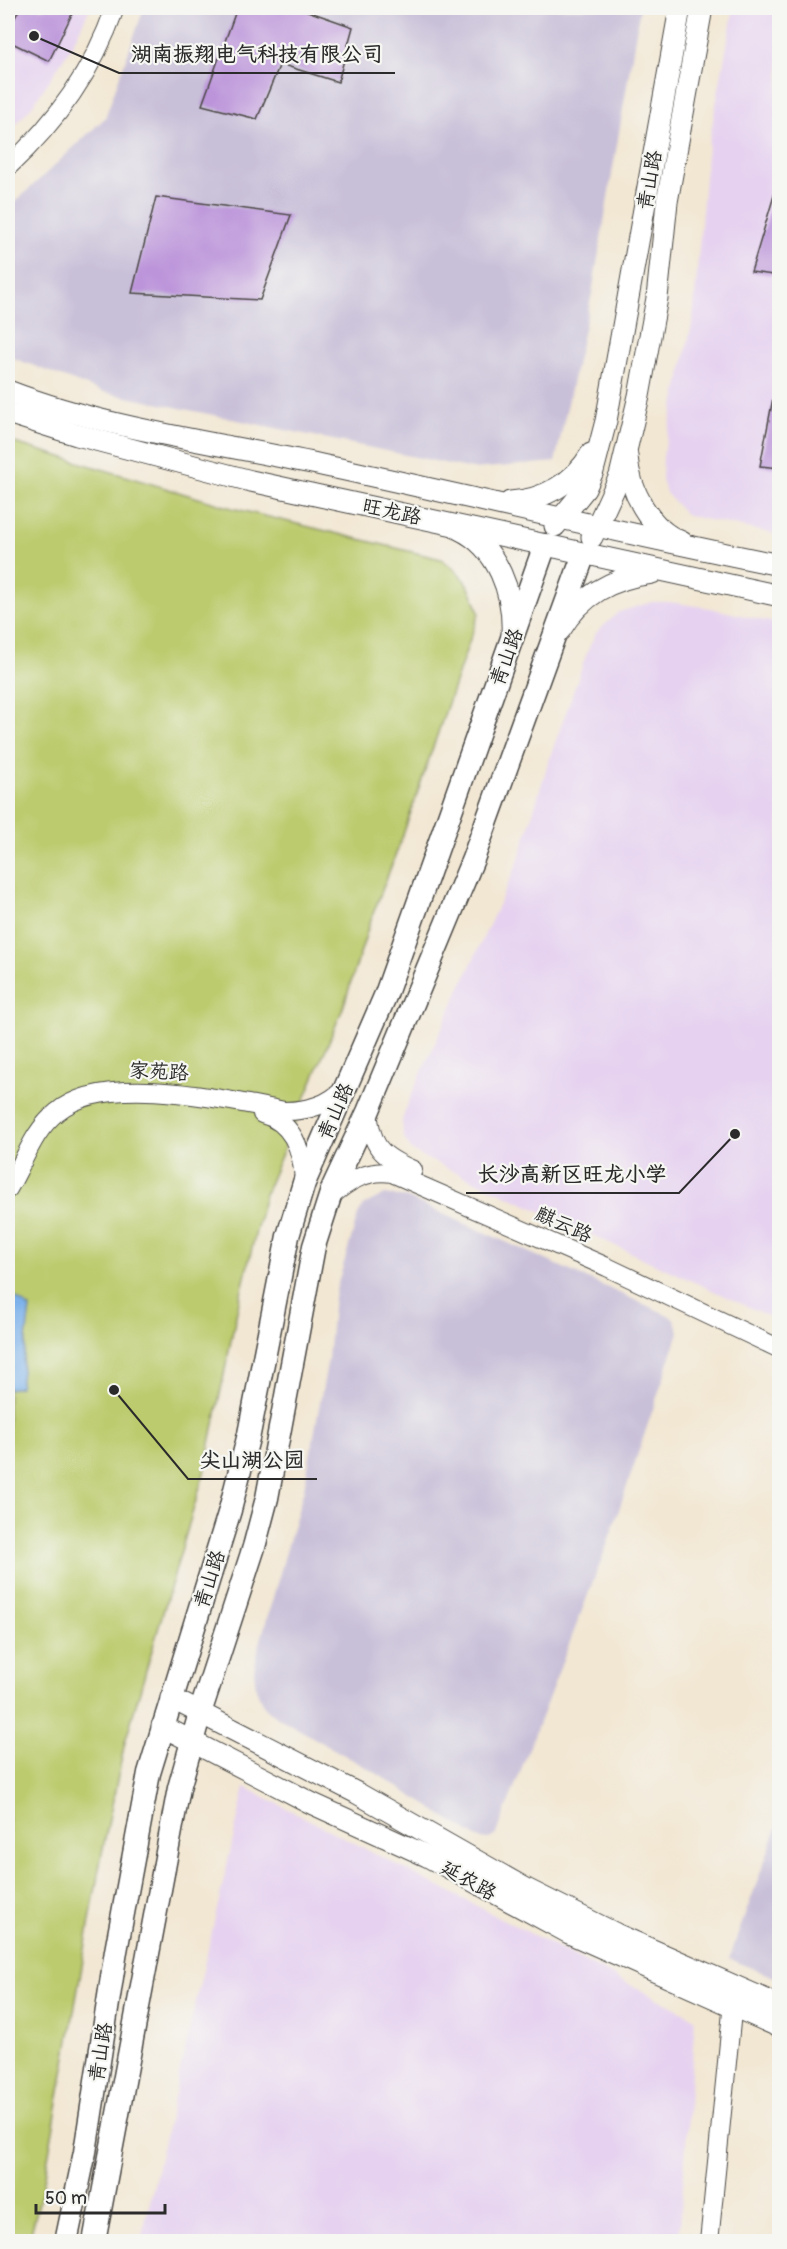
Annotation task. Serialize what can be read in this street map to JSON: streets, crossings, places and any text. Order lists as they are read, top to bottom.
{
  "streets": {
    "main road": ["青山路", "旺龙路", "延农路"],
    "street": ["家苑路", "麒云路"]
  },
  "crossings": [
    ["青山路", "旺龙路"],
    ["青山路", "家苑路"],
    ["青山路", "麒云路"],
    ["青山路", "延农路"]
  ],
  "places": ["湖南振翔电气科技有限公司", "长沙高新区旺龙小学", "尖山湖公园"],
  "scale_bar": "50 m"
}
